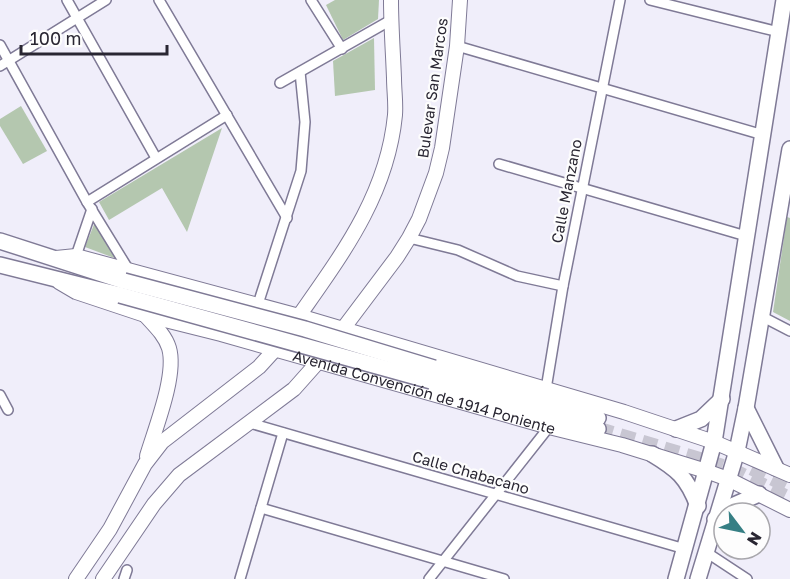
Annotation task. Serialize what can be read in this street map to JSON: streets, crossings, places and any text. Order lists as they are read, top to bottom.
{
  "streets": {
    "main road": ["Avenida Convención de 1914 Poniente"],
    "street": ["Bulevar San Marcos", "Calle Manzano", "Calle Chabacano"]
  },
  "crossings": [
    ["Bulevar San Marcos", "Avenida Convención de 1914 Poniente"],
    ["Bulevar San Marcos", "Calle Chabacano"],
    ["Calle Manzano", "Avenida Convención de 1914 Poniente"]
  ],
  "scale_bar": "100 m",
  "north": "bottom right"
}
